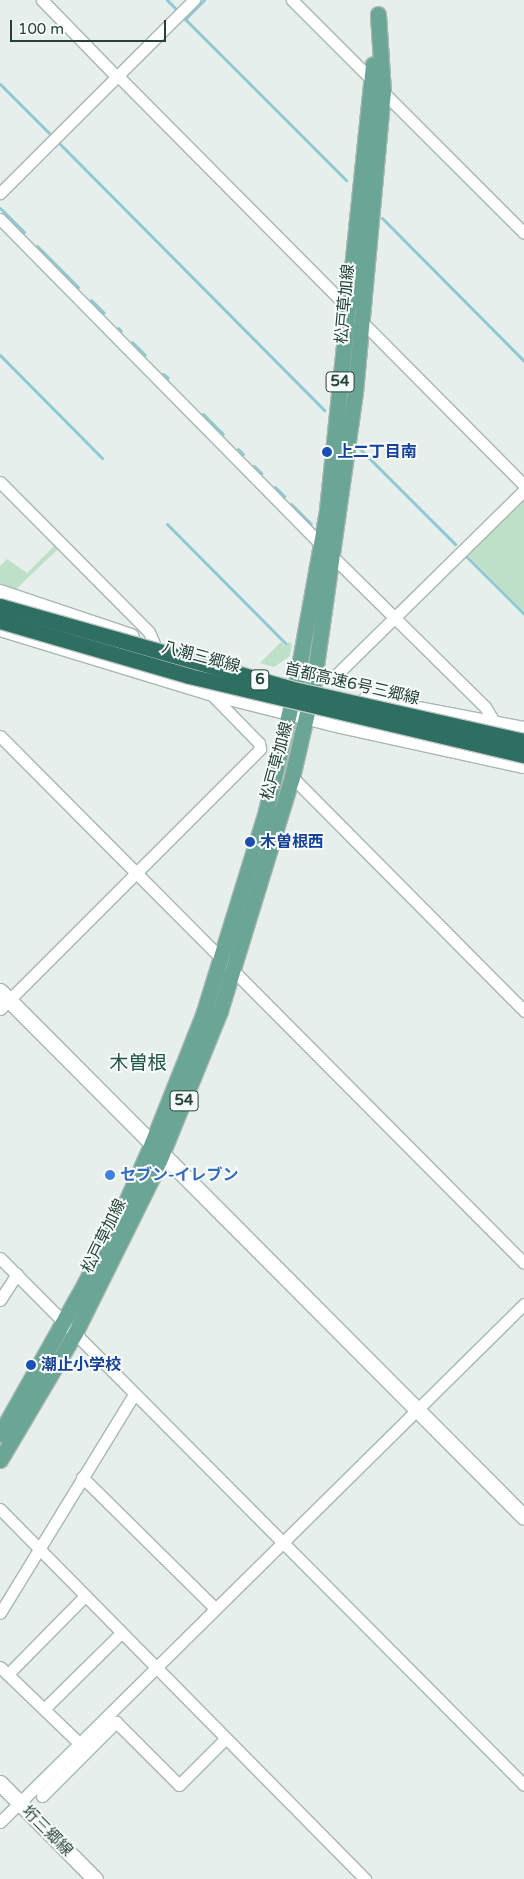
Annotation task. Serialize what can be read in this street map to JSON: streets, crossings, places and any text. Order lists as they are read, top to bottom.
{
  "streets": {
    "highway": ["6", "首都高速6号三郷線"],
    "main road": [
      "松戸草加線",
      "54",
      "八潮三郷線",
      "垳三郷線"
    ]
  },
  "crossings": [
    ["松戸草加線", "八潮三郷線"]
  ],
  "districts": ["木曽根"],
  "places": [
    "上二丁目南",
    "木曽根西",
    "セブン-イレブン",
    "潮止小学校"
  ],
  "scale_bar": "100 m"
}
